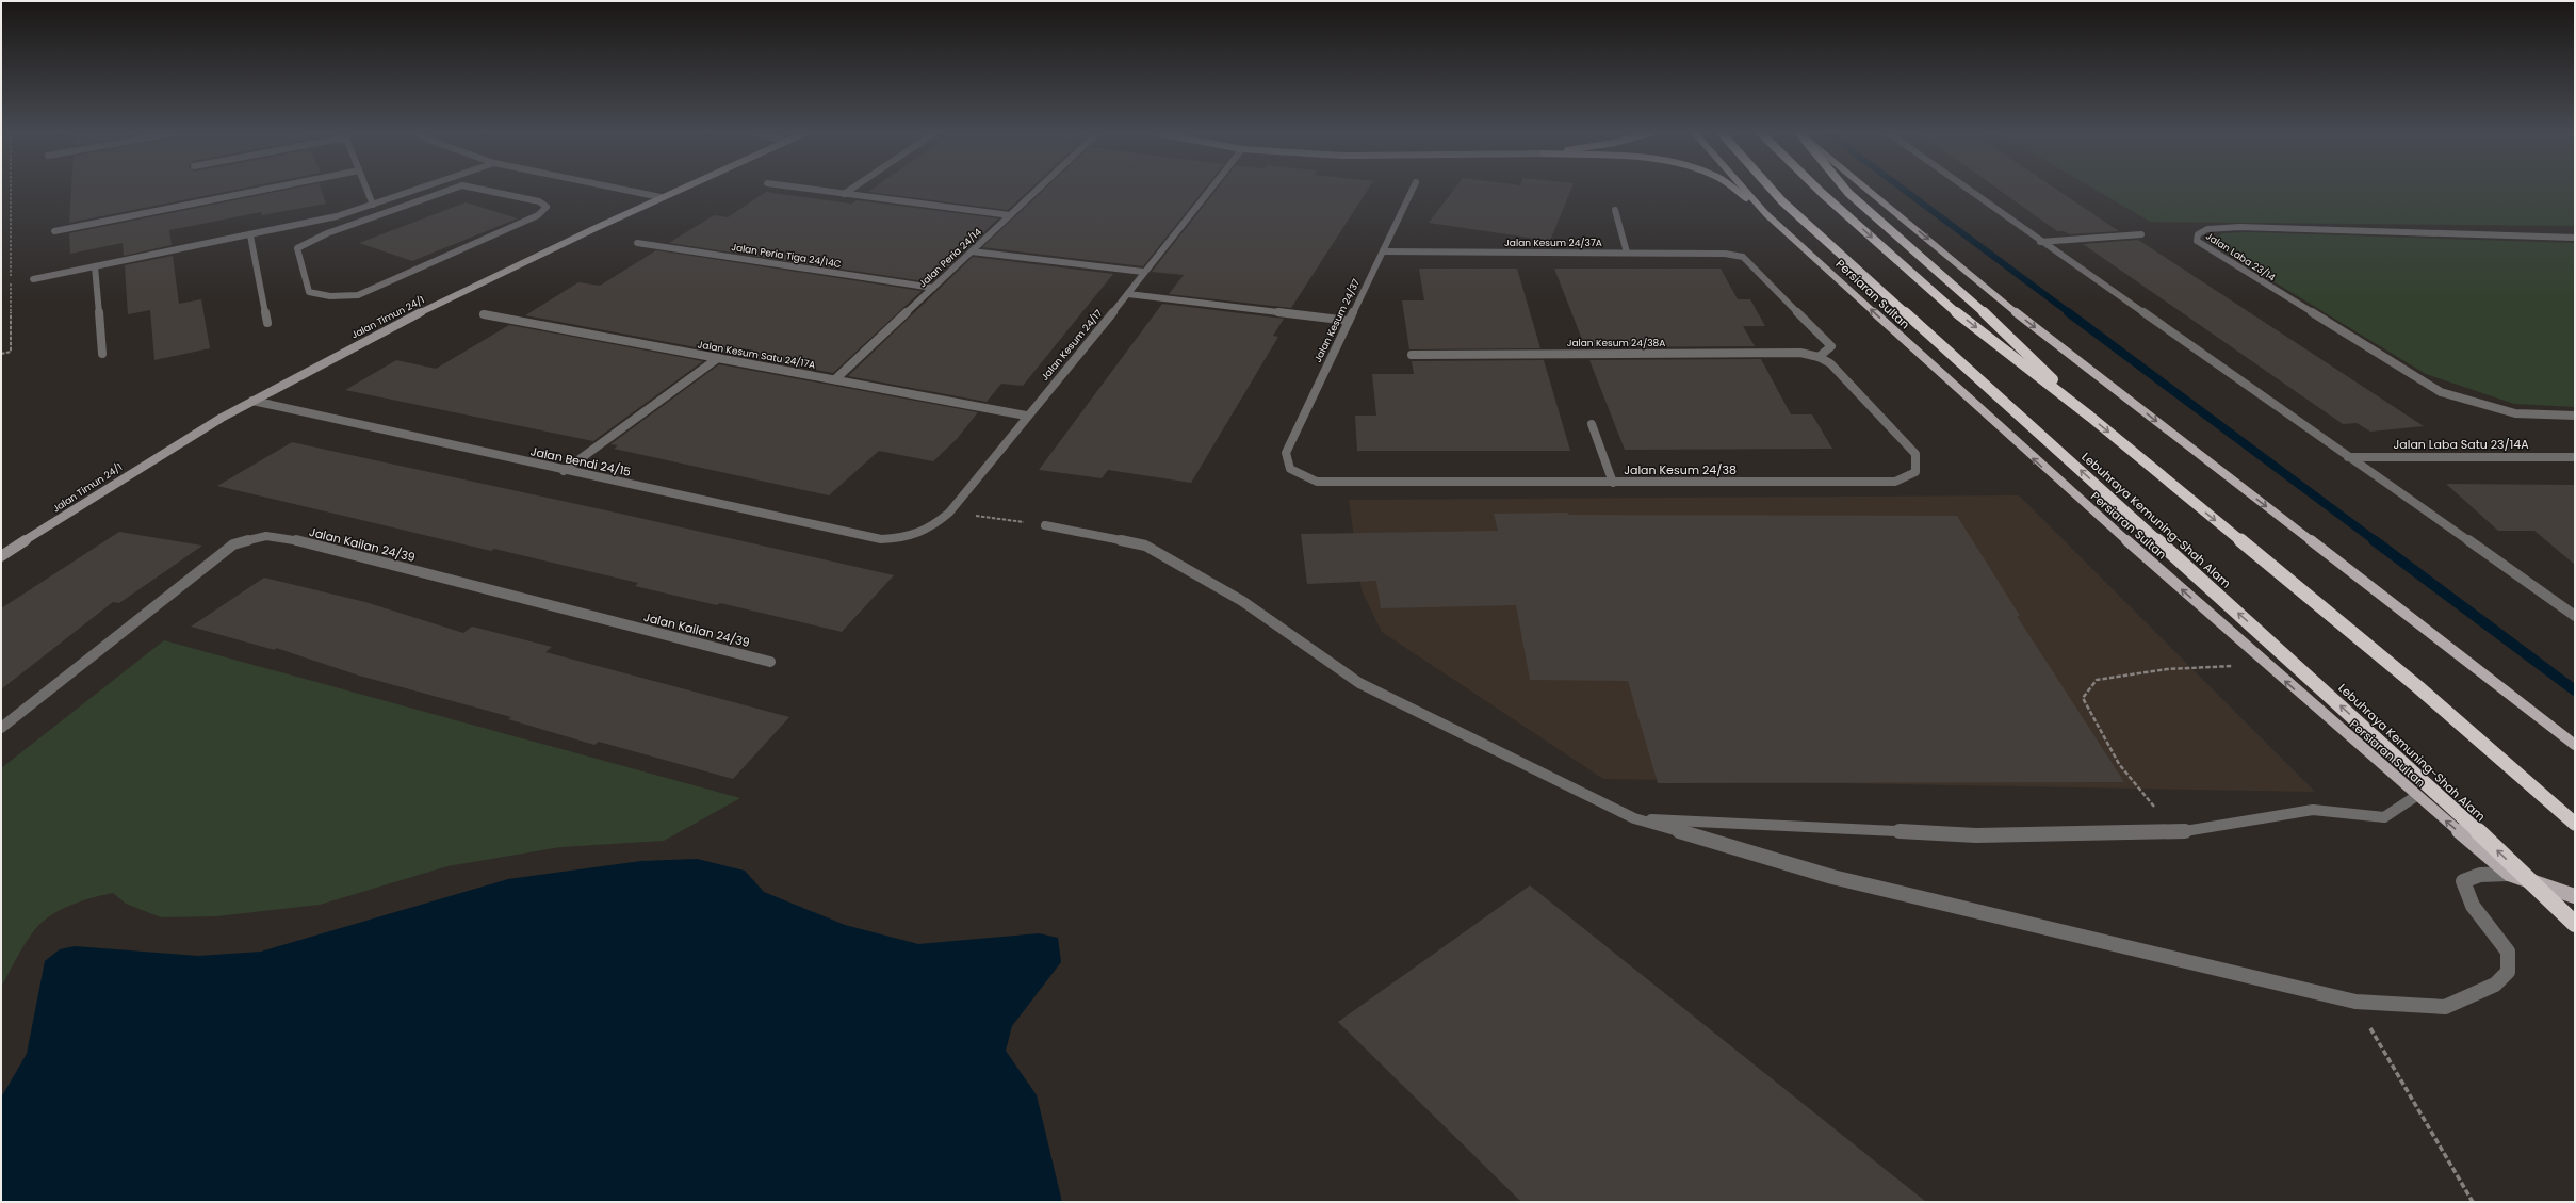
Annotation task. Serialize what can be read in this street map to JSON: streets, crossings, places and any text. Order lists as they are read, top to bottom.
{
  "streets": {
    "highway": ["Lebuhraya Kemuning-Shah Alam"],
    "main road": ["Persiaran Sultan"],
    "street": [
      "Jalan Kesum 24/37A",
      "Jalan Peria Tiga 24/14C",
      "Jalan Laba 23/14",
      "Jalan Peria 24/14",
      "Jalan Timun 24/1",
      "Jalan Kesum 24/37",
      "Jalan Kesum 24/38A",
      "Jalan Kesum 24/17",
      "Jalan Kesum Satu 24/17A",
      "Jalan Laba Satu 23/14A",
      "Jalan Bendi 24/15",
      "Jalan Kesum 24/38",
      "Jalan Kailan 24/39"
    ]
  },
  "crossings": [
    ["Jalan Kesum 24/37A", "Jalan Kesum 24/37"],
    ["Jalan Kesum 24/37A", "Jalan Kesum 24/38A"],
    ["Jalan Kesum 24/37A", "Jalan Kesum 24/38"],
    ["Jalan Peria Tiga 24/14C", "Jalan Peria 24/14"],
    ["Jalan Peria 24/14", "Jalan Kesum Satu 24/17A"],
    ["Jalan Timun 24/1", "Jalan Bendi 24/15"],
    ["Jalan Kesum 24/37", "Jalan Kesum 24/38"],
    ["Jalan Kesum 24/38A", "Jalan Kesum 24/38"],
    ["Jalan Kesum 24/17", "Jalan Kesum Satu 24/17A"],
    ["Jalan Kesum 24/17", "Jalan Bendi 24/15"]
  ],
  "one_way": ["Persiaran Sultan"]
}
